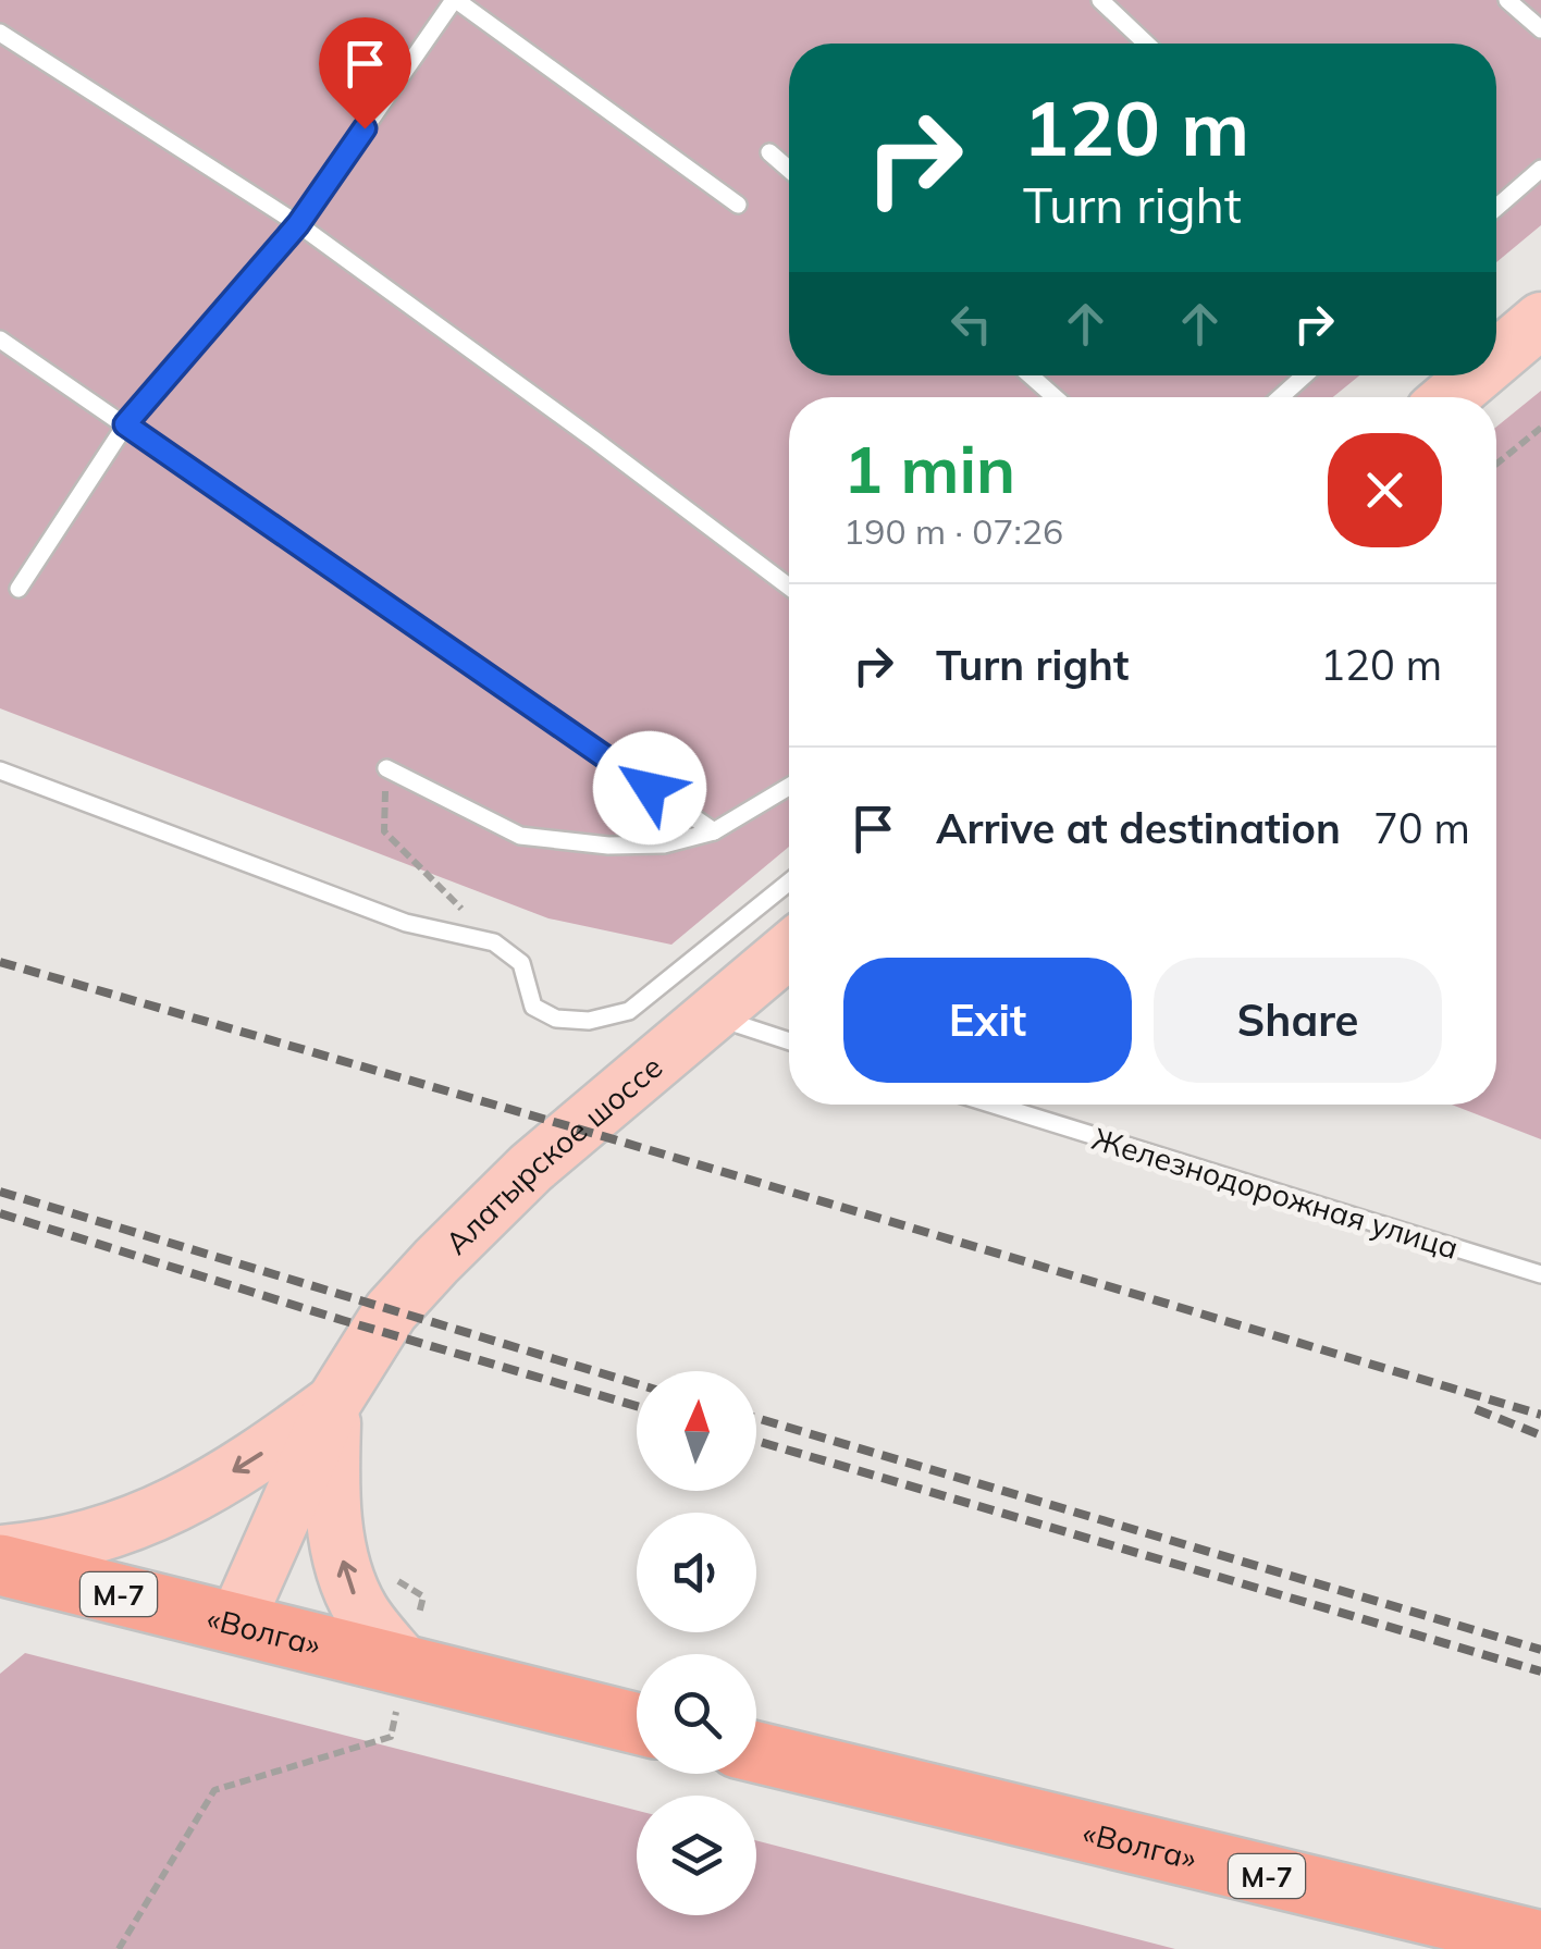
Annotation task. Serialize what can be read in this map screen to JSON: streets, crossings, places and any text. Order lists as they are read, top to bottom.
{
  "streets": {
    "highway": ["М-7", "«Волга»"],
    "main road": ["Алатырское шоссе"],
    "lane": ["Железнодорожная улица"]
  },
  "north": "top",
  "page": {
    "turn": ["120 m", "Turn right"],
    "heading": ["1 min", "190 m · 07:26"],
    "list": [
      {
        "name": "Turn right",
        "value": "120 m"
      },
      {
        "name": "Arrive at destination",
        "value": "70 m"
      }
    ],
    "buttons": ["Exit", "Share"]
  }
}
